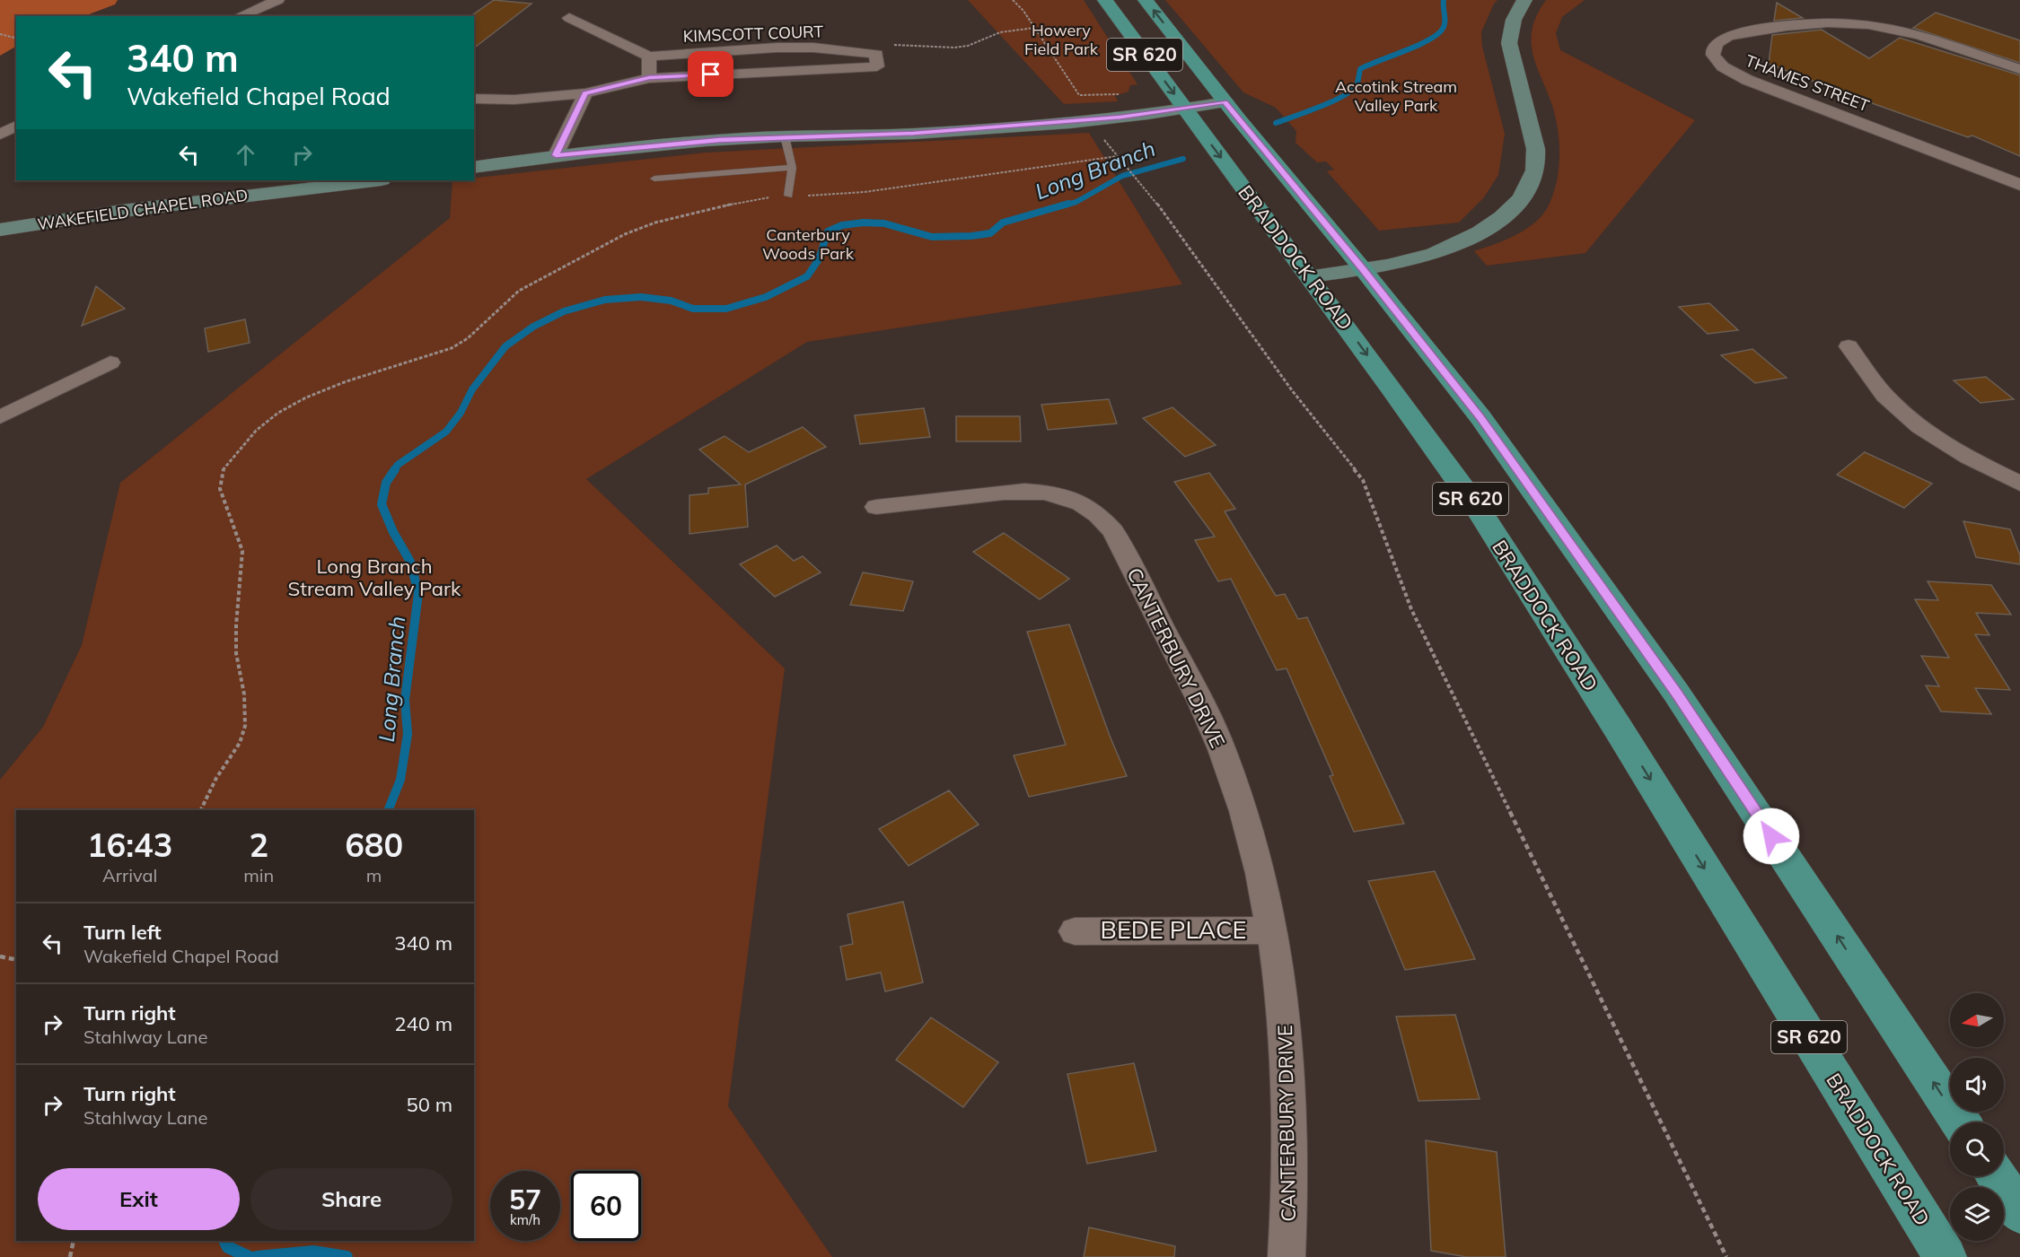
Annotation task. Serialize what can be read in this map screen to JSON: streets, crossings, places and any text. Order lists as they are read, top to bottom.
{
  "streets": {
    "main road": ["SR 620", "WAKEFIELD CHAPEL ROAD", "BRADDOCK ROAD"],
    "street": [
      "KIMSCOTT COURT",
      "THAMES STREET",
      "CANTERBURY DRIVE",
      "BEDE PLACE"
    ]
  },
  "crossings": [
    ["CANTERBURY DRIVE", "BEDE PLACE"]
  ],
  "water": ["Long Branch"],
  "parks": [
    "Howery Field Park",
    "Accotink Stream Valley Park",
    "Canterbury Woods Park",
    "Long Branch Stream Valley Park"
  ],
  "north": "left",
  "page": {
    "turn": ["340 m", "Wakefield Chapel Road"],
    "eta": [
      "16:43",
      "Arrival",
      "2",
      "min",
      "680",
      "m"
    ],
    "list": [
      {
        "name": "Turn left",
        "note": "Wakefield Chapel Road",
        "value": "340 m"
      },
      {
        "name": "Turn right",
        "note": "Stahlway Lane",
        "value": "240 m"
      },
      {
        "name": "Turn right",
        "note": "Stahlway Lane",
        "value": "50 m"
      }
    ],
    "buttons": ["Exit", "Share"],
    "speed": "57 km/h",
    "limit": "60"
  }
}
